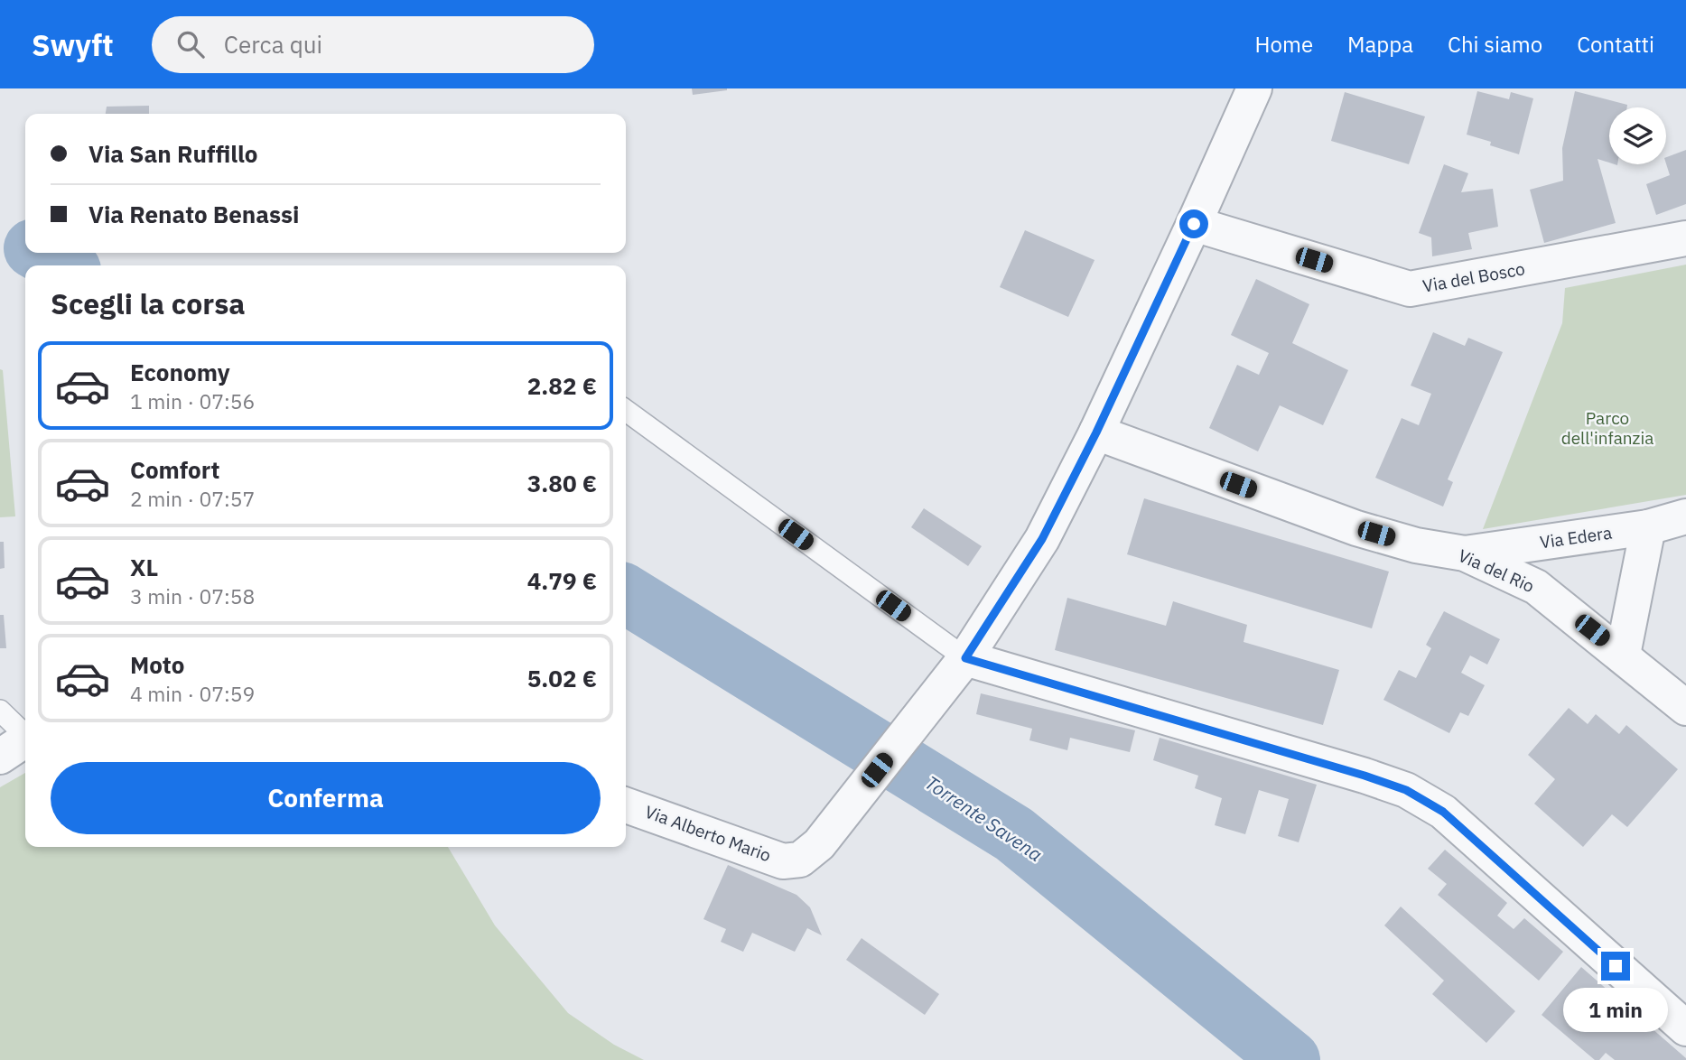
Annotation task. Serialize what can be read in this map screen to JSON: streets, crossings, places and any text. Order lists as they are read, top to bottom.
{
  "streets": {
    "street": [
      "Via del Bosco",
      "Via Edera",
      "Via del Rio",
      "Via Alberto Mario"
    ]
  },
  "crossings": [
    ["Via del Bosco", "Via Alberto Mario"],
    ["Via Edera", "Via del Rio"],
    ["Via del Rio", "Via Alberto Mario"]
  ],
  "water": ["Torrente Savena"],
  "parks": ["Parco dell'infanzia"],
  "page": {
    "header": "Swyft",
    "search": "Cerca qui",
    "nav": [
      "Home",
      "Mappa",
      "Chi siamo",
      "Contatti"
    ],
    "banner": ["Via San Ruffillo", "Via Renato Benassi"],
    "heading": "Scegli la corsa",
    "list": [
      {
        "name": "Economy",
        "note": "1 min · 07:56",
        "value": "2.82 €"
      },
      {
        "name": "Comfort",
        "note": "2 min · 07:57",
        "value": "3.80 €"
      },
      {
        "name": "XL",
        "note": "3 min · 07:58",
        "value": "4.79 €"
      },
      {
        "name": "Moto",
        "note": "4 min · 07:59",
        "value": "5.02 €"
      }
    ],
    "buttons": "Conferma",
    "bubble": "1 min"
  }
}
